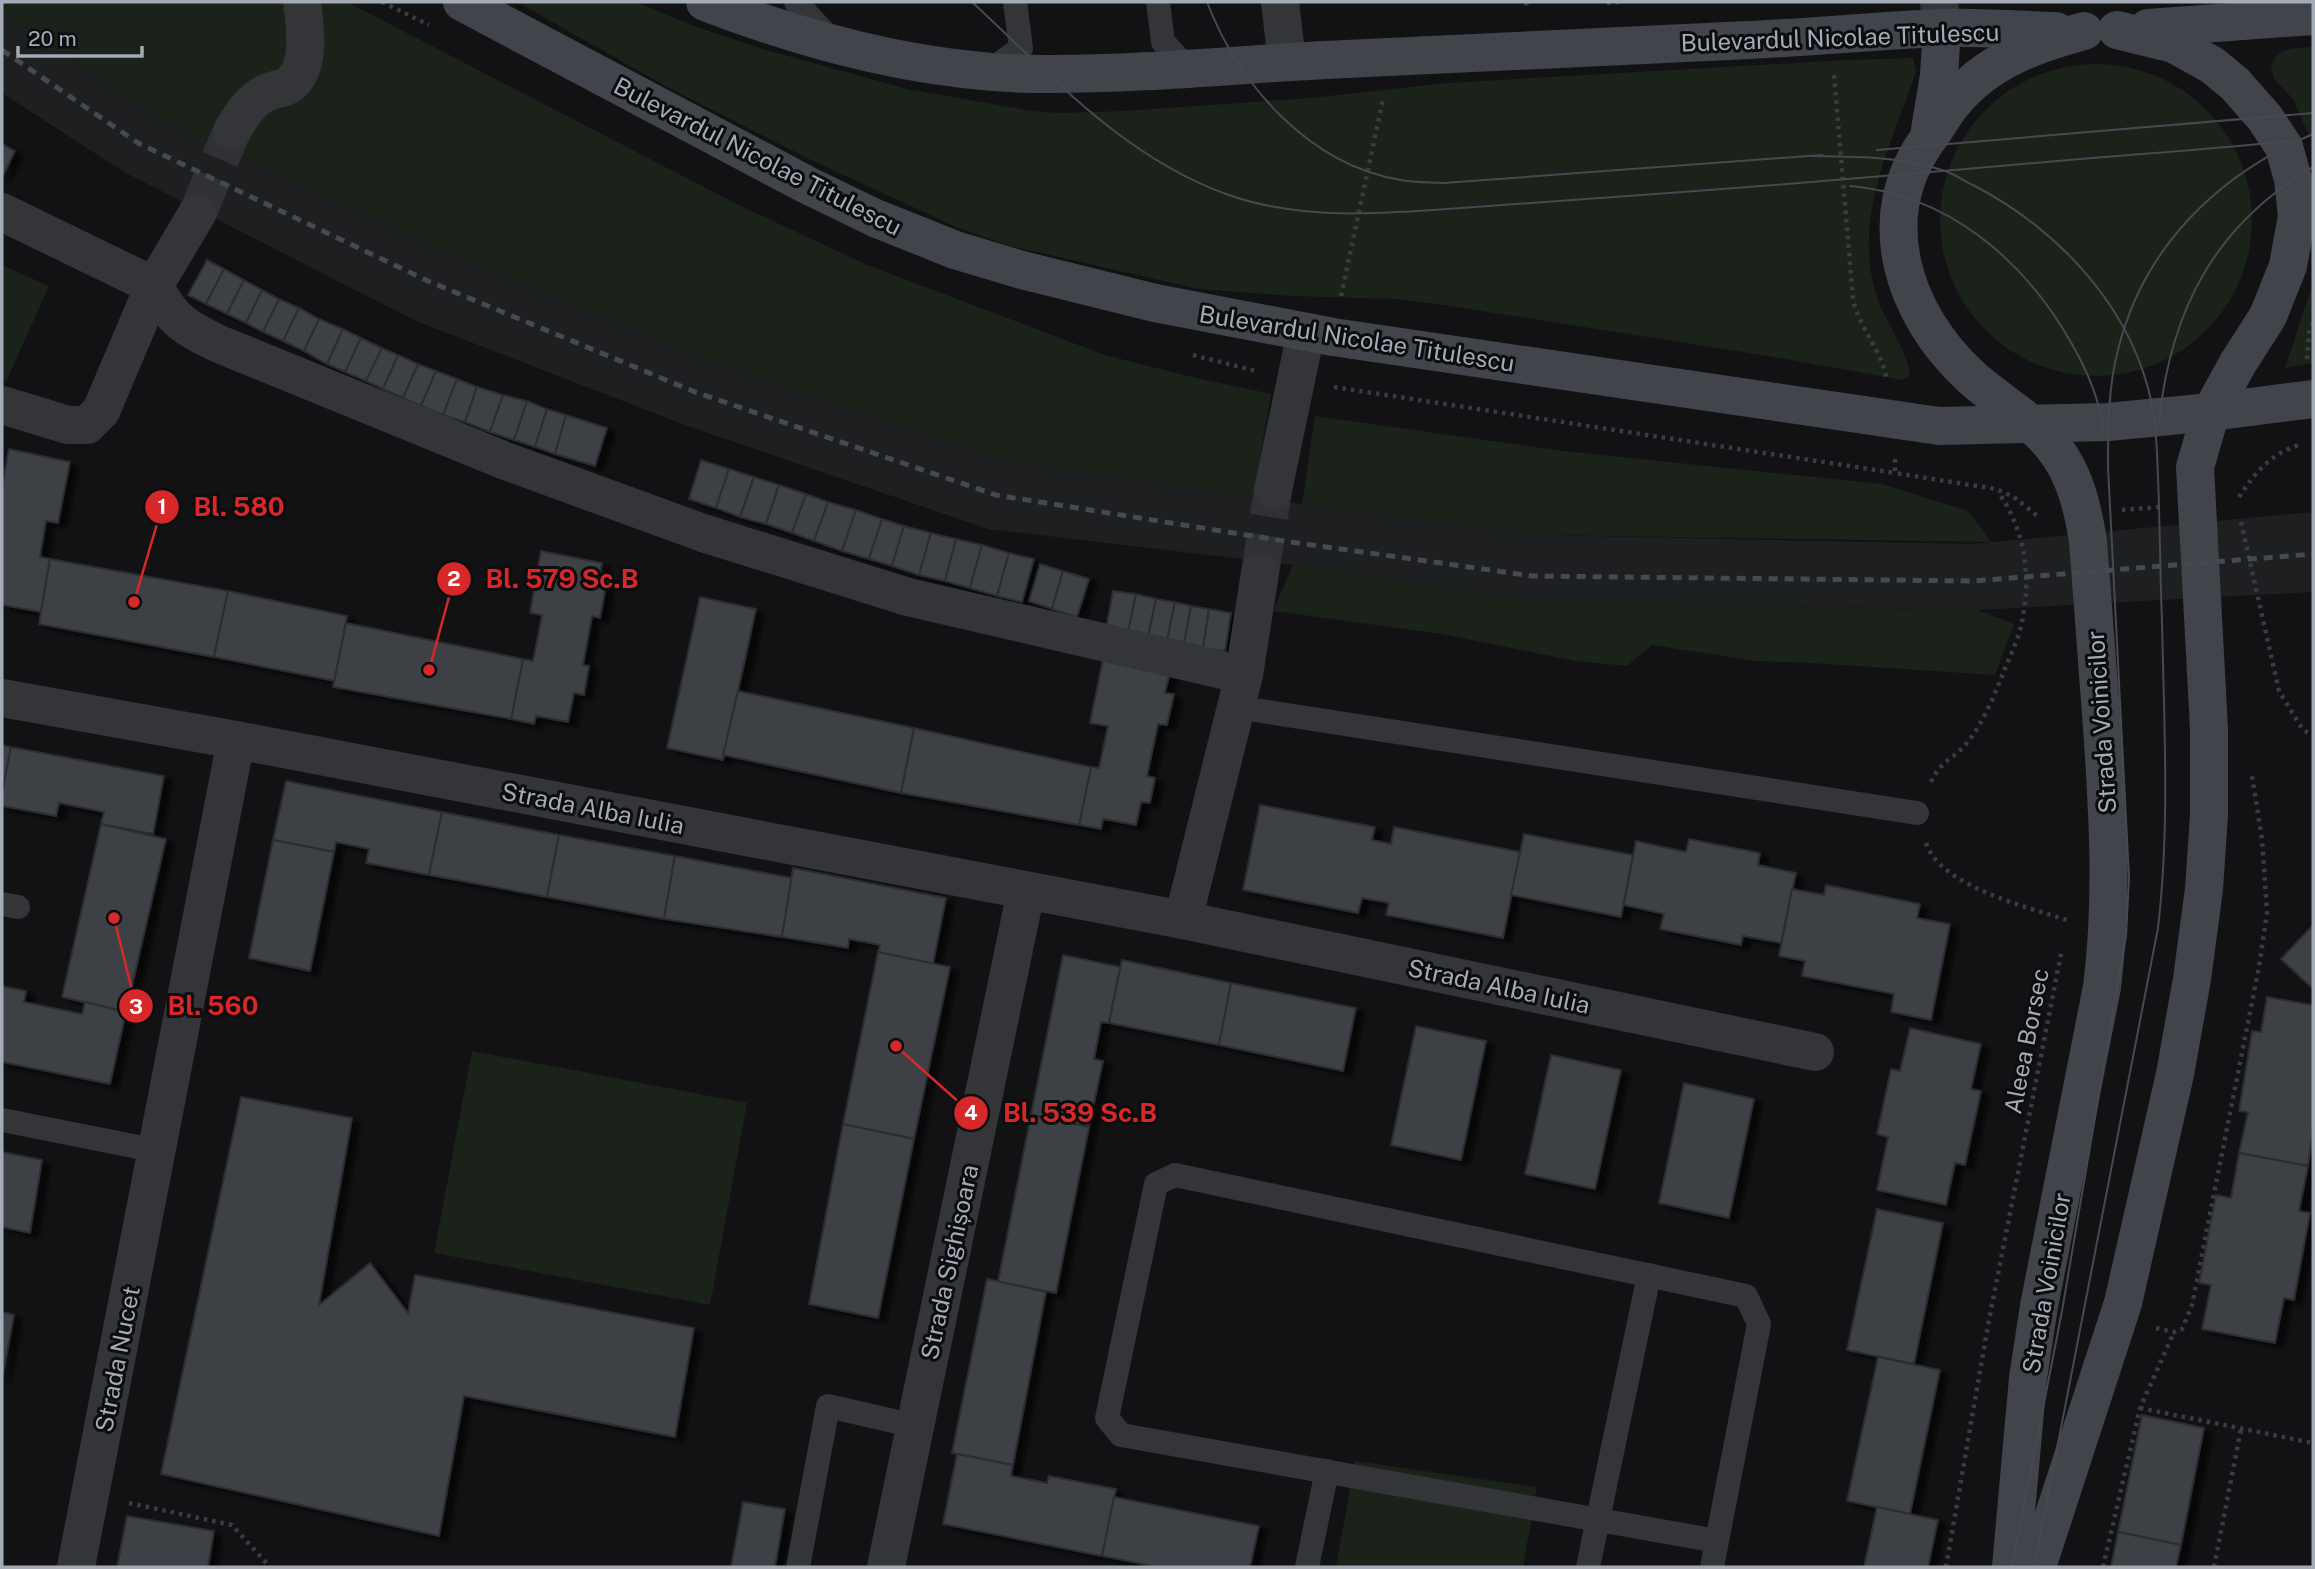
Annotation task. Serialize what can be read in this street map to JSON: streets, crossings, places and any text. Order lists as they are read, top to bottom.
{
  "streets": {
    "main road": ["Bulevardul Nicolae Titulescu", "Strada Voinicilor"],
    "street": ["Strada Alba Iulia", "Strada Sighișoara", "Strada Nucet"],
    "path": ["Aleea Borsec"]
  },
  "crossings": [
    ["Bulevardul Nicolae Titulescu", "Strada Voinicilor"],
    ["Strada Alba Iulia", "Strada Sighișoara"],
    ["Strada Alba Iulia", "Strada Nucet"]
  ],
  "places": [
    "Bl. 580",
    "Bl. 579 Sc.B",
    "Bl. 560",
    "Bl. 539 Sc.B"
  ],
  "scale_bar": "20 m"
}
